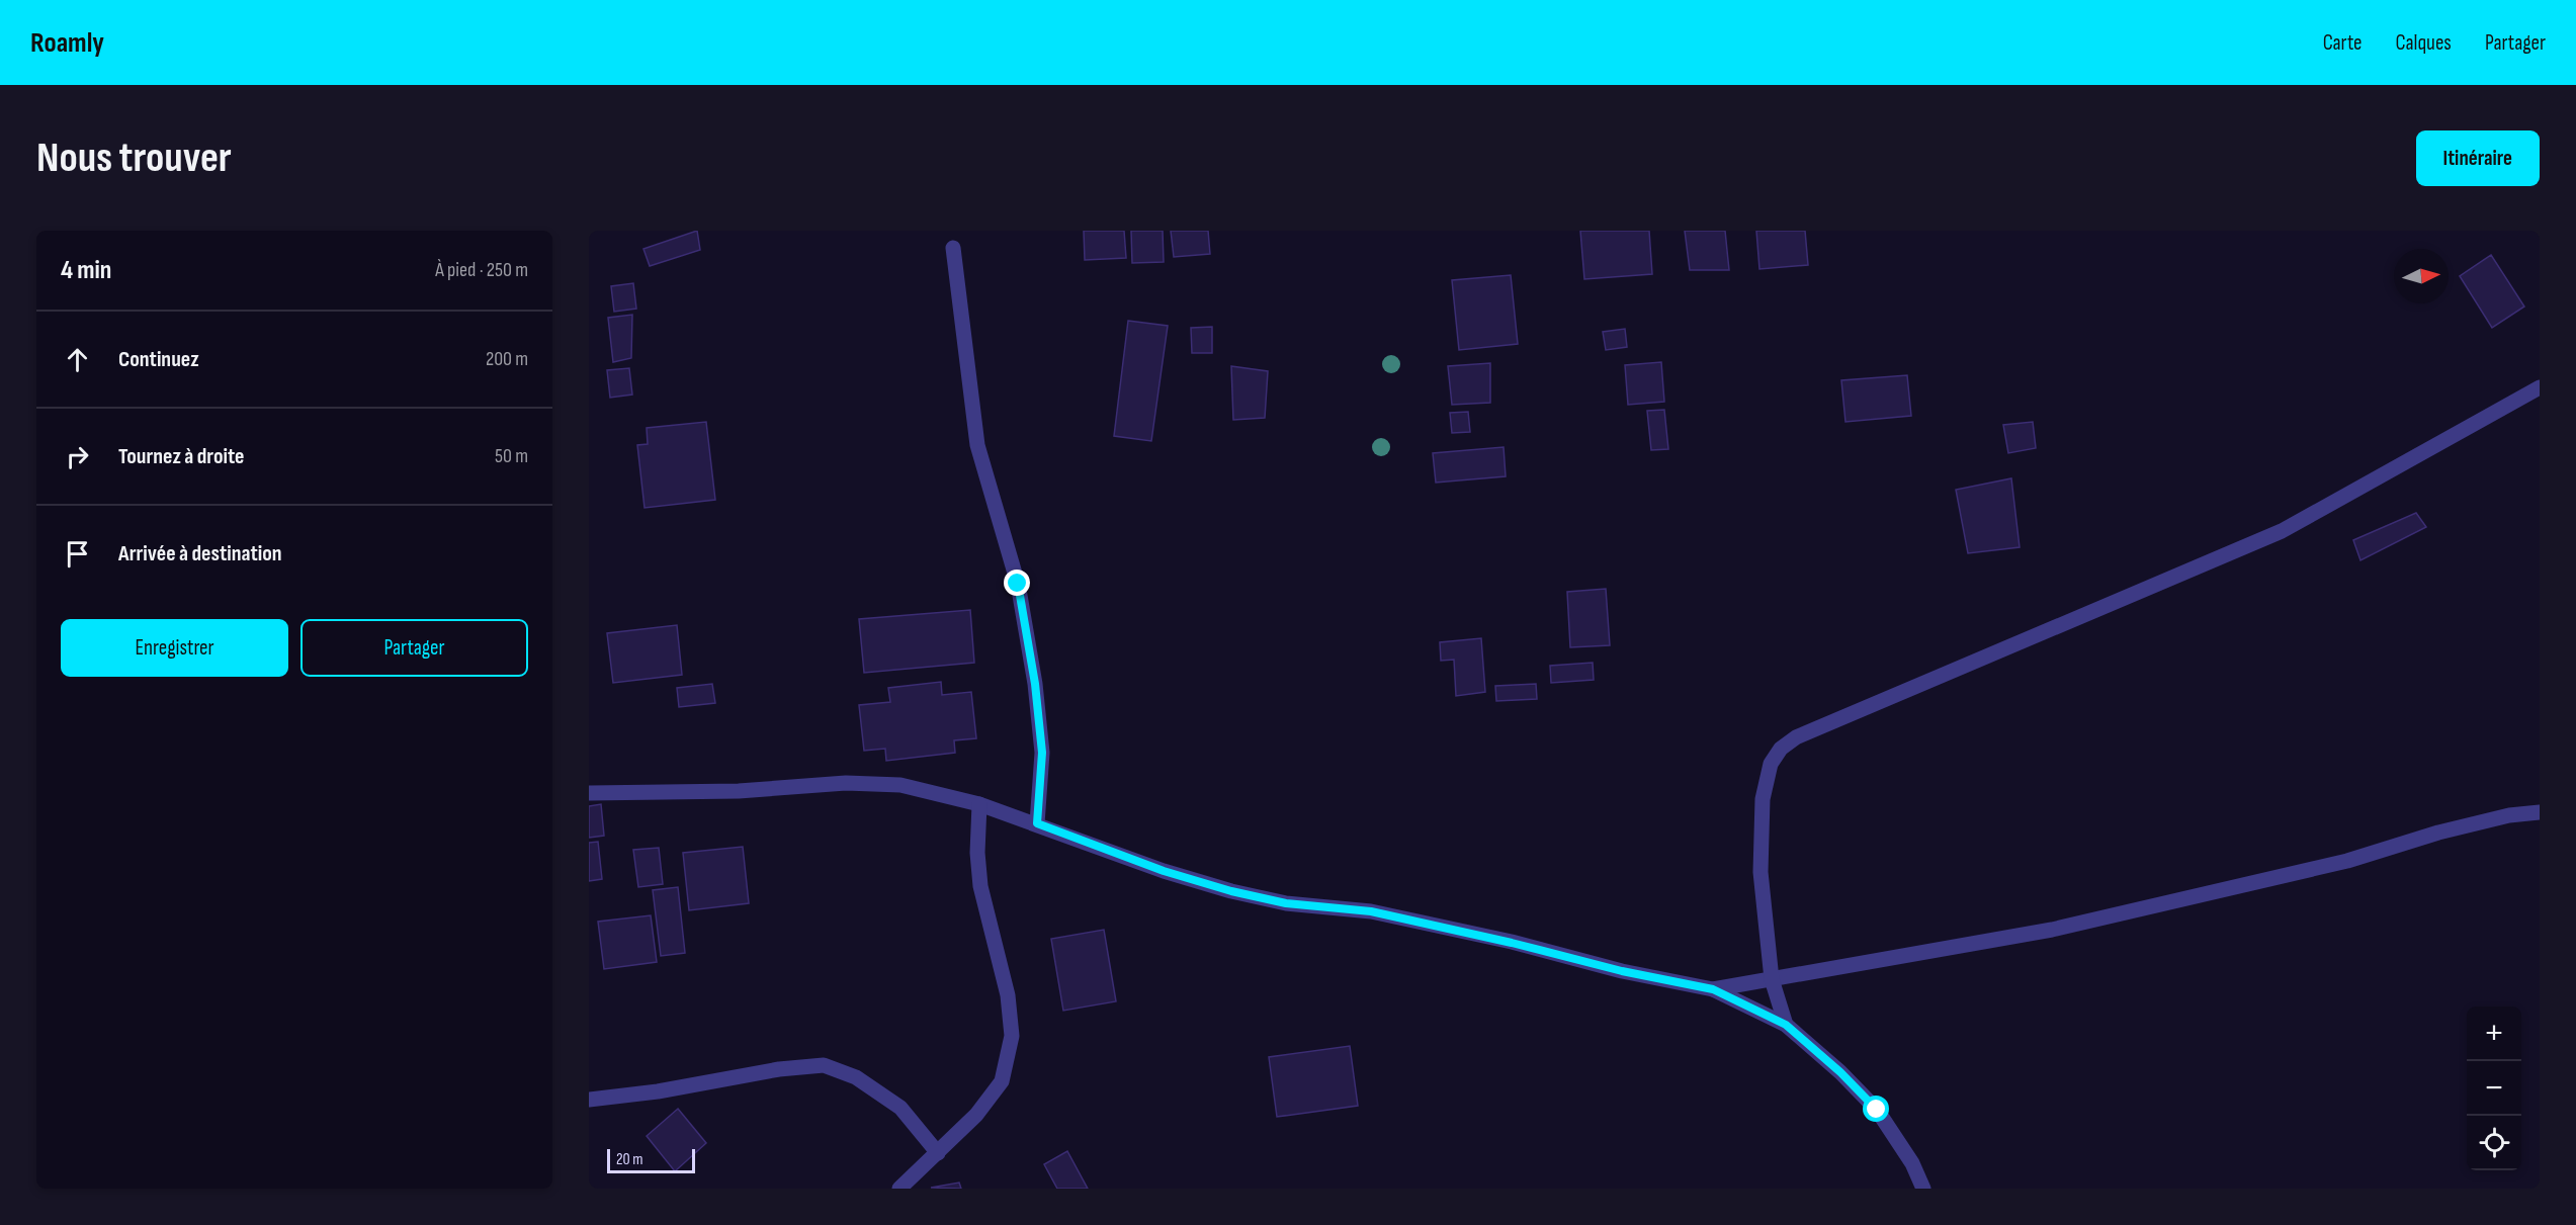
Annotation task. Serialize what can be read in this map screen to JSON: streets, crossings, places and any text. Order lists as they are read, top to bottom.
{
  "scale_bar": "20 m",
  "north": "right",
  "page": {
    "header": "Roamly",
    "nav": ["Carte", "Calques", "Partager"],
    "buttons": [
      "Itinéraire",
      ["Enregistrer", "Partager"]
    ],
    "title": "Nous trouver",
    "heading": ["4 min", "À pied · 250 m"],
    "list": [
      ["Continuez", "200 m"],
      ["Tournez à droite", "50 m"],
      "Arrivée à destination"
    ],
    "map_buttons": ["+", "−"],
    "scale": "20 m"
  }
}
